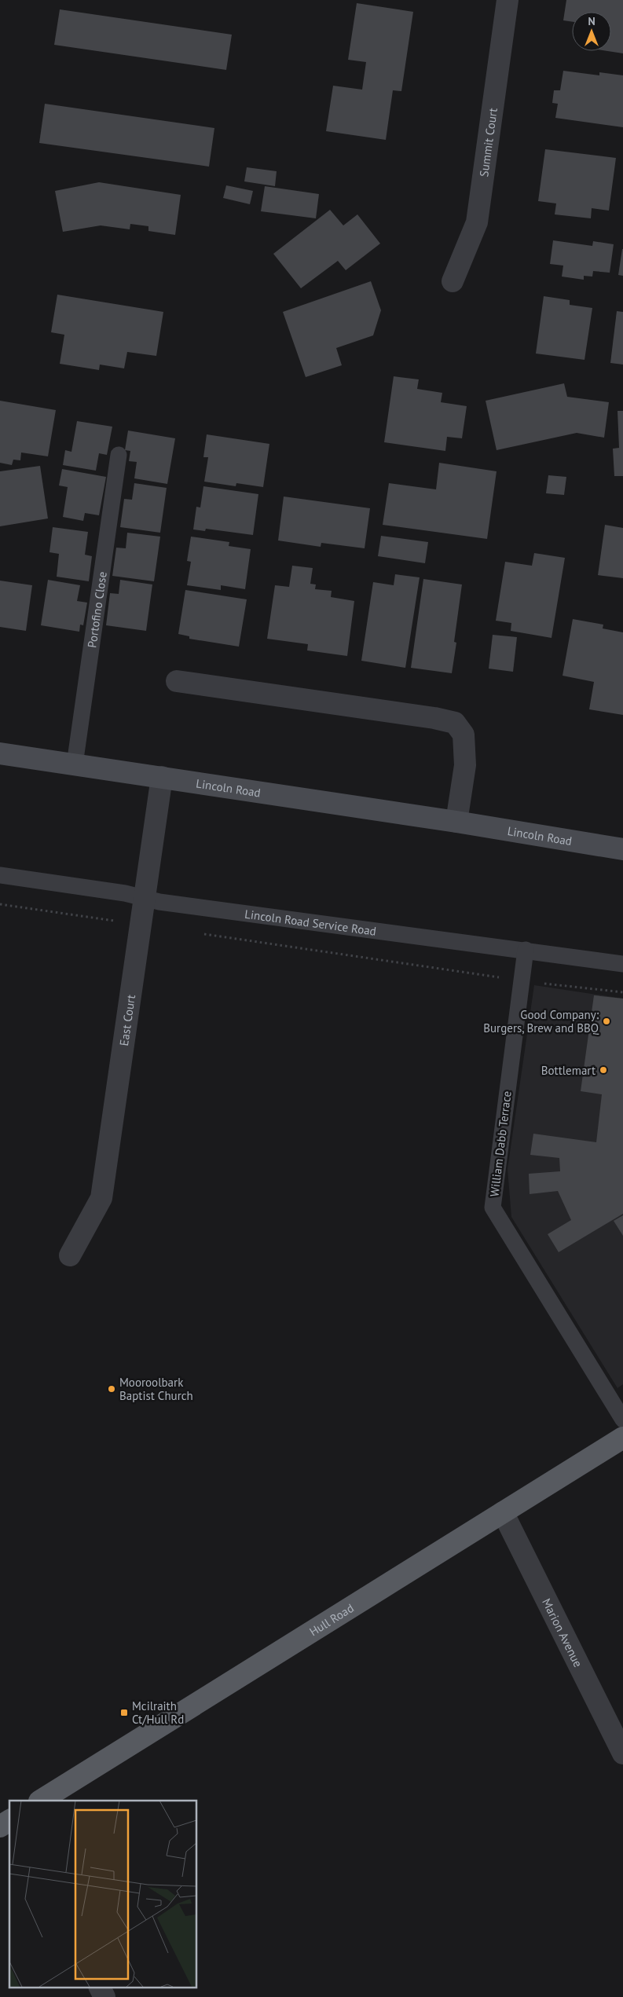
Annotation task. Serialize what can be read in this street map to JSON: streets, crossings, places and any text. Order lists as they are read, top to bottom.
{
  "streets": {
    "main road": ["Lincoln Road", "Hull Road"],
    "street": ["Summit Court", "East Court", "Marion Avenue"],
    "lane": ["Portofino Close", "Lincoln Road Service Road", "William Dabb Terrace"]
  },
  "crossings": [
    ["Portofino Close", "Lincoln Road"],
    ["Lincoln Road", "East Court"],
    ["Lincoln Road Service Road", "East Court"],
    ["Lincoln Road Service Road", "William Dabb Terrace"],
    ["Hull Road", "Marion Avenue"]
  ],
  "places": {
    "other": ["Good Company: Burgers, Brew and BBQ", "Bottlemart", "Mooroolbark Baptist Church"],
    "transit": ["Mcilraith Ct/Hull Rd"]
  },
  "north": "top"
}
